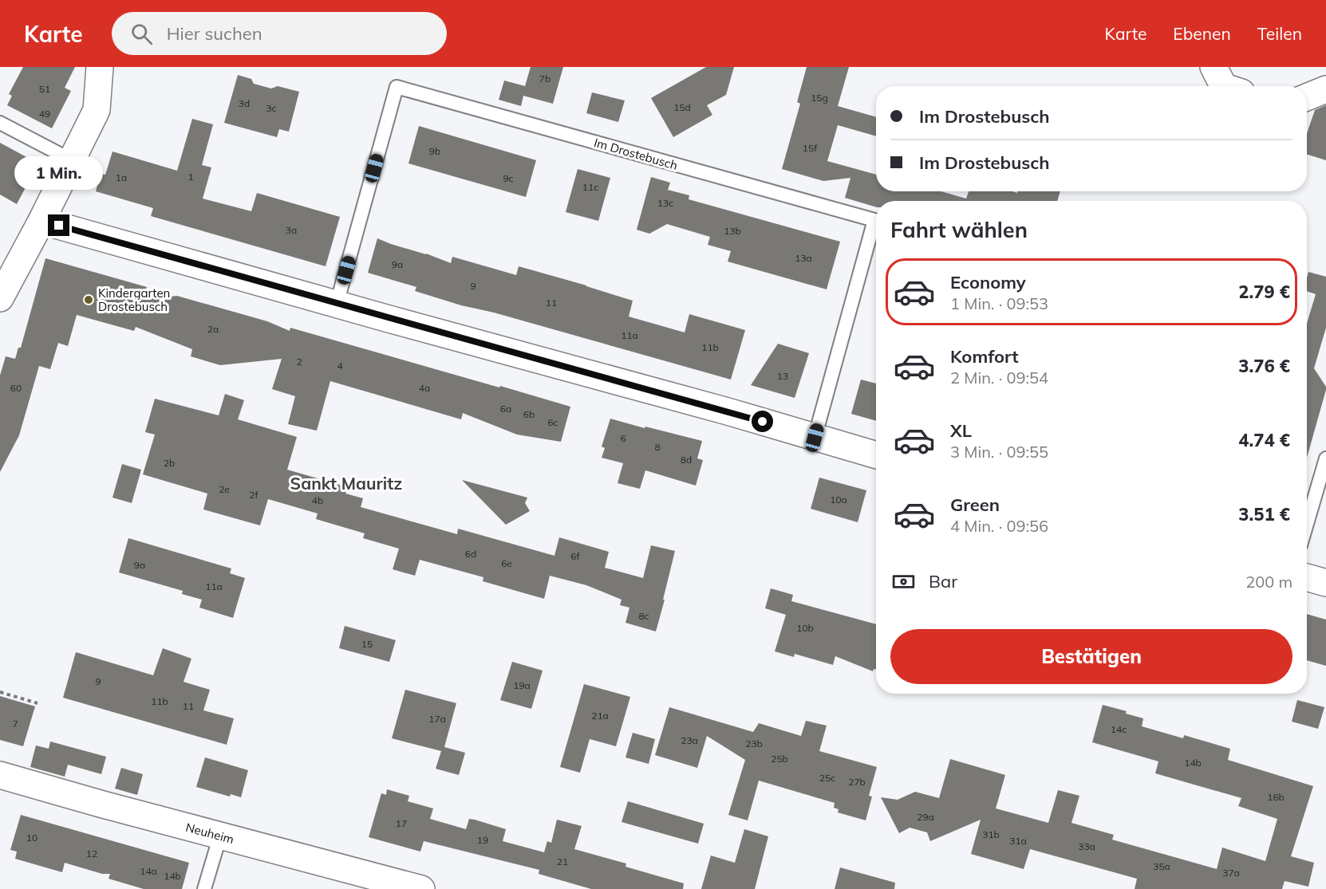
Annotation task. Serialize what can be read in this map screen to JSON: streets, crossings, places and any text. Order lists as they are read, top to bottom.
{
  "streets": {
    "street": ["Neuheim"],
    "lane": ["Im Drostebusch"]
  },
  "districts": ["Sankt Mauritz"],
  "places": ["Kindergarten Drostebusch"],
  "house_numbers": [
    "7b",
    "51",
    "15g",
    "3d",
    "15d",
    "3c",
    "49",
    "15f",
    "9b",
    "1",
    "1a",
    "9c",
    "11c",
    "13c",
    "3a",
    "13b",
    "13a",
    "9a",
    "9",
    "11",
    "2a",
    "11a",
    "11b",
    "2",
    "4",
    "13",
    "60",
    "4a",
    "6a",
    "6b",
    "6c",
    "6",
    "8",
    "8d",
    "2b",
    "2e",
    "2f",
    "10a",
    "4b",
    "6d",
    "6f",
    "6e",
    "9a",
    "11a",
    "8c",
    "10b",
    "15",
    "9",
    "19a",
    "11b",
    "11",
    "21a",
    "17a",
    "7",
    "14c",
    "23a",
    "23b",
    "25b",
    "14b",
    "25c",
    "27b",
    "16b",
    "29a",
    "17",
    "31b",
    "10",
    "19",
    "31a",
    "33a",
    "12",
    "21",
    "35a",
    "14a",
    "37a",
    "14b"
  ],
  "page": {
    "header": "Karte",
    "search": "Hier suchen",
    "nav": ["Karte", "Ebenen", "Teilen"],
    "banner": ["Im Drostebusch", "Im Drostebusch"],
    "bubble": "1 Min.",
    "heading": "Fahrt wählen",
    "list": [
      {
        "name": "Economy",
        "note": "1 Min. · 09:53",
        "value": "2.79 €"
      },
      {
        "name": "Komfort",
        "note": "2 Min. · 09:54",
        "value": "3.76 €"
      },
      {
        "name": "XL",
        "note": "3 Min. · 09:55",
        "value": "4.74 €"
      },
      {
        "name": "Green",
        "note": "4 Min. · 09:56",
        "value": "3.51 €"
      }
    ],
    "pay": ["Bar", "200 m"],
    "buttons": "Bestätigen"
  }
}
